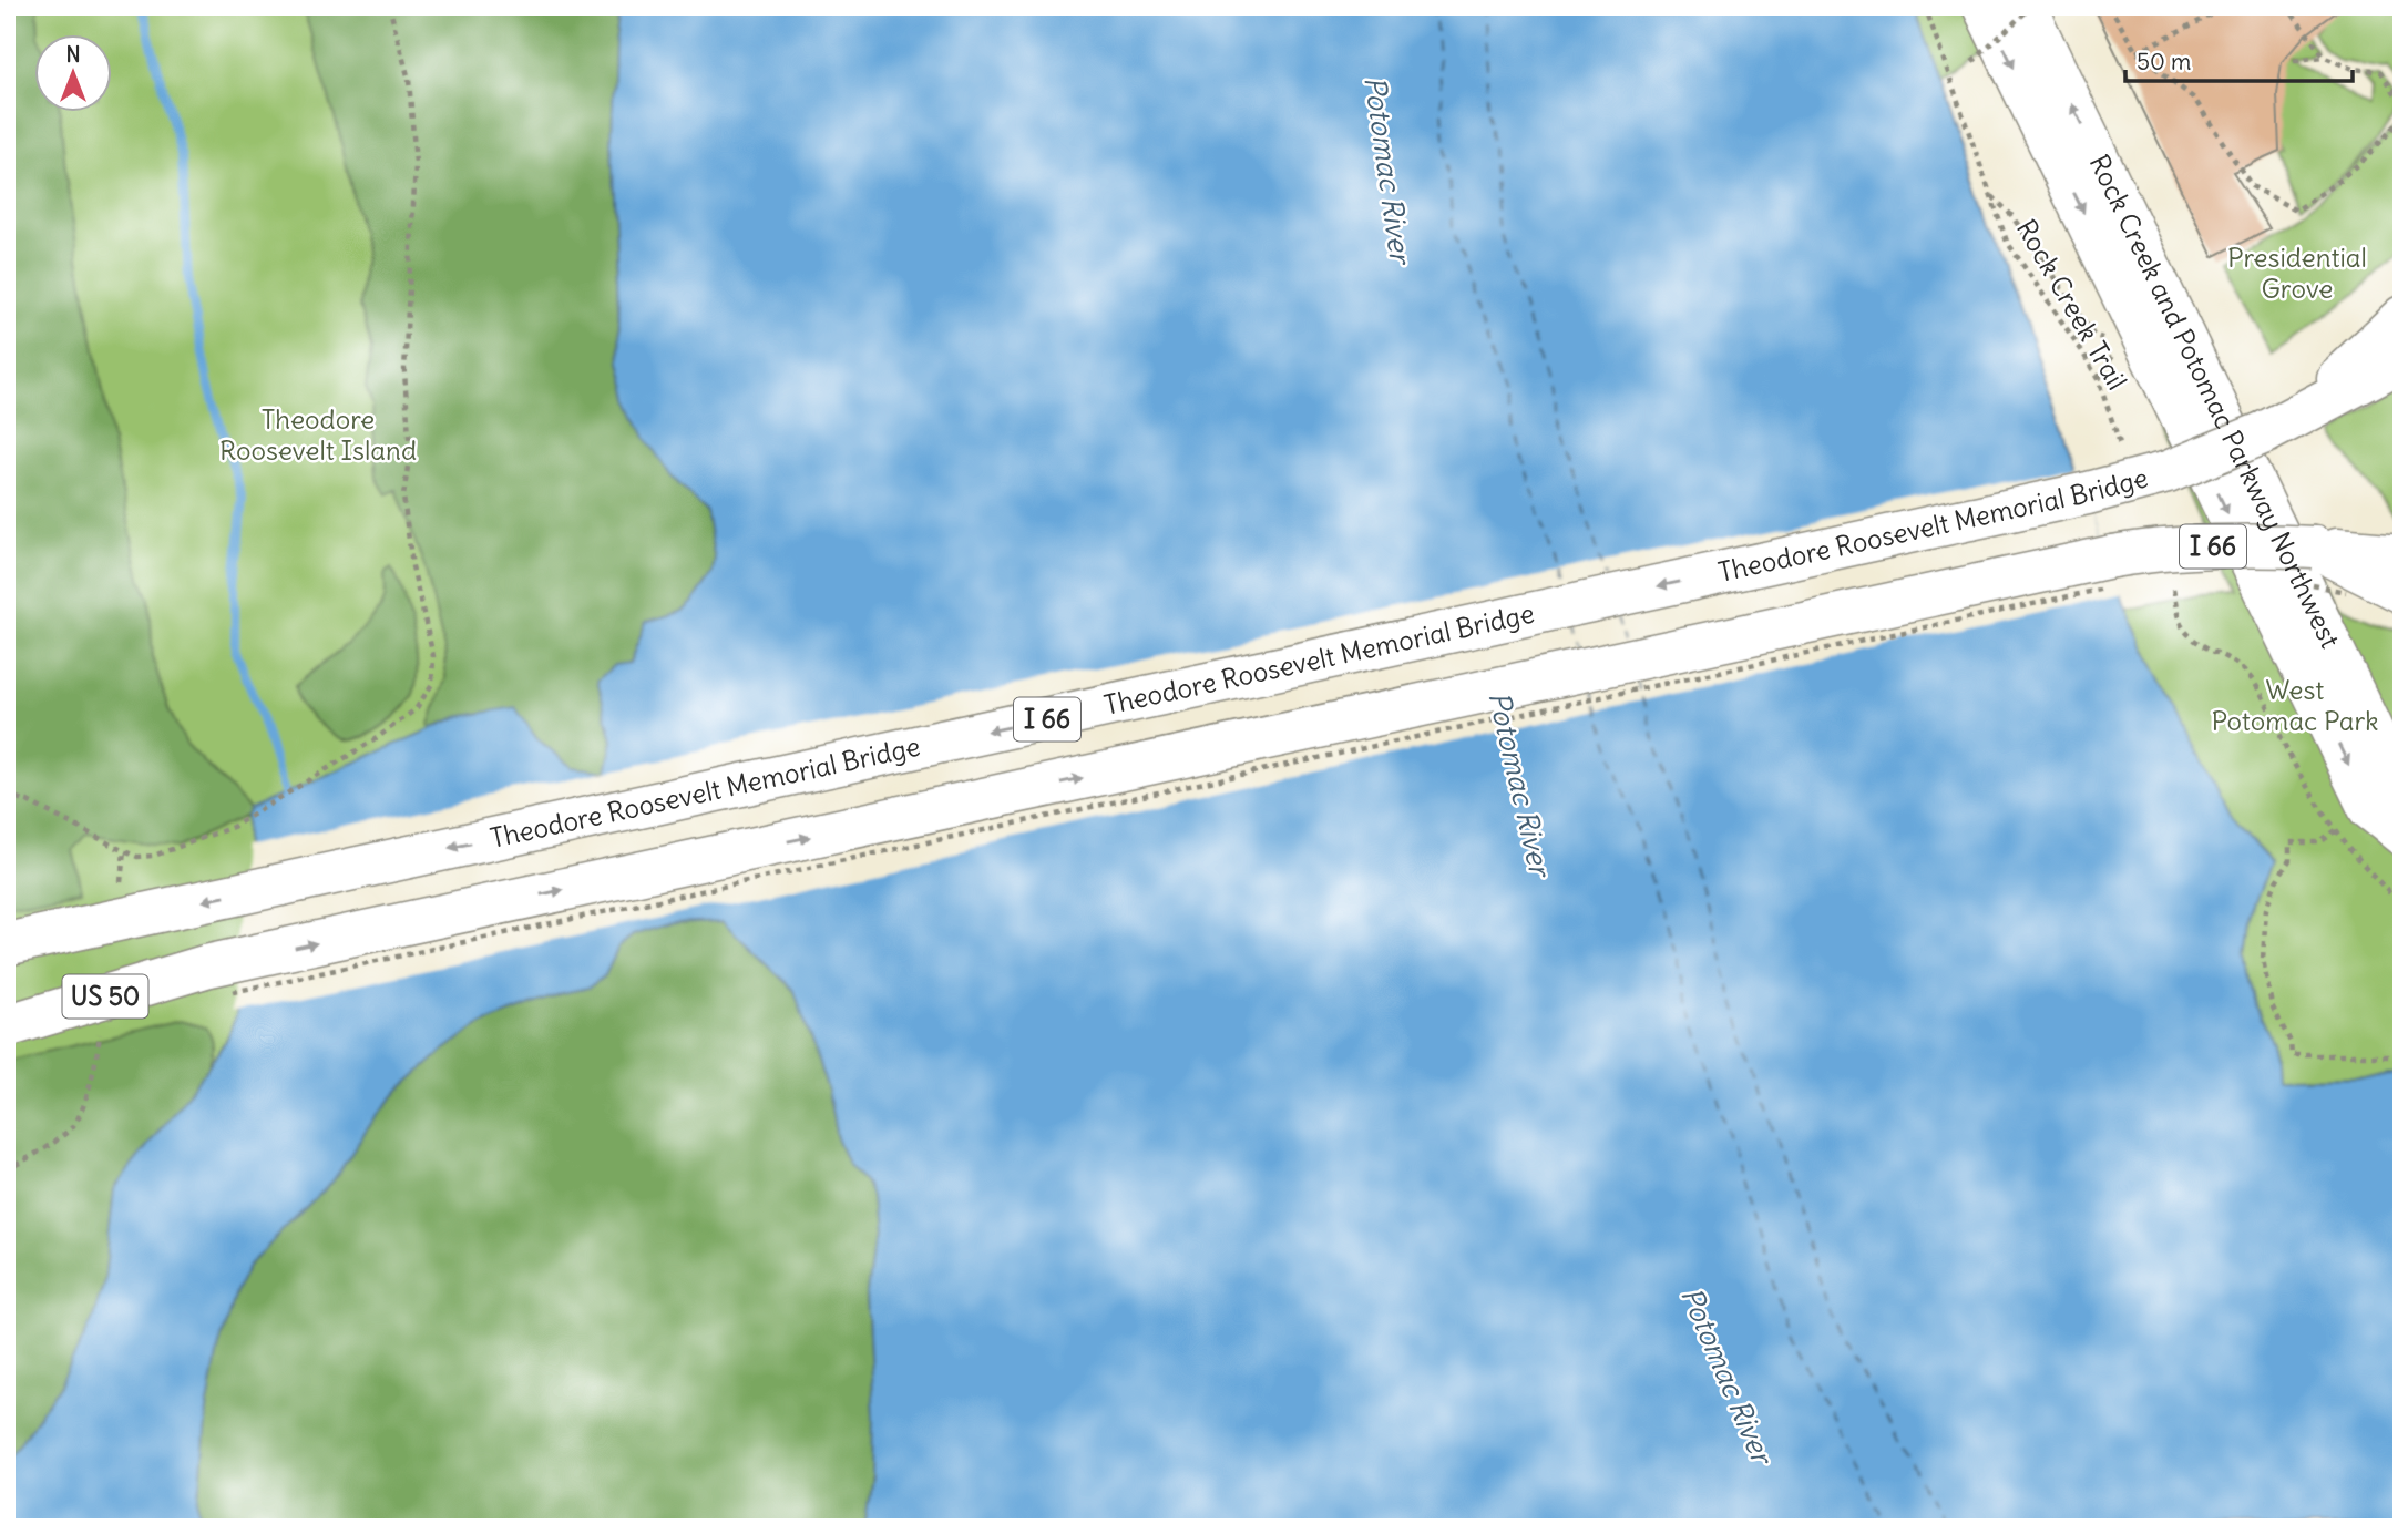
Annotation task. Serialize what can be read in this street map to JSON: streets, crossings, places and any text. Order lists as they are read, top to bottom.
{
  "streets": {
    "main road": [
      "Rock Creek and Potomac Parkway Northwest",
      "Theodore Roosevelt Memorial Bridge",
      "I 66",
      "US 50"
    ],
    "path": ["Rock Creek Trail"]
  },
  "crossings": [
    ["Theodore Roosevelt Memorial Bridge", "I 66"],
    ["I 66", "US 50"]
  ],
  "water": ["Potomac River"],
  "parks": ["Presidential Grove", "Theodore Roosevelt Island", "West Potomac Park"],
  "scale_bar": "50 m",
  "north": "top"
}
